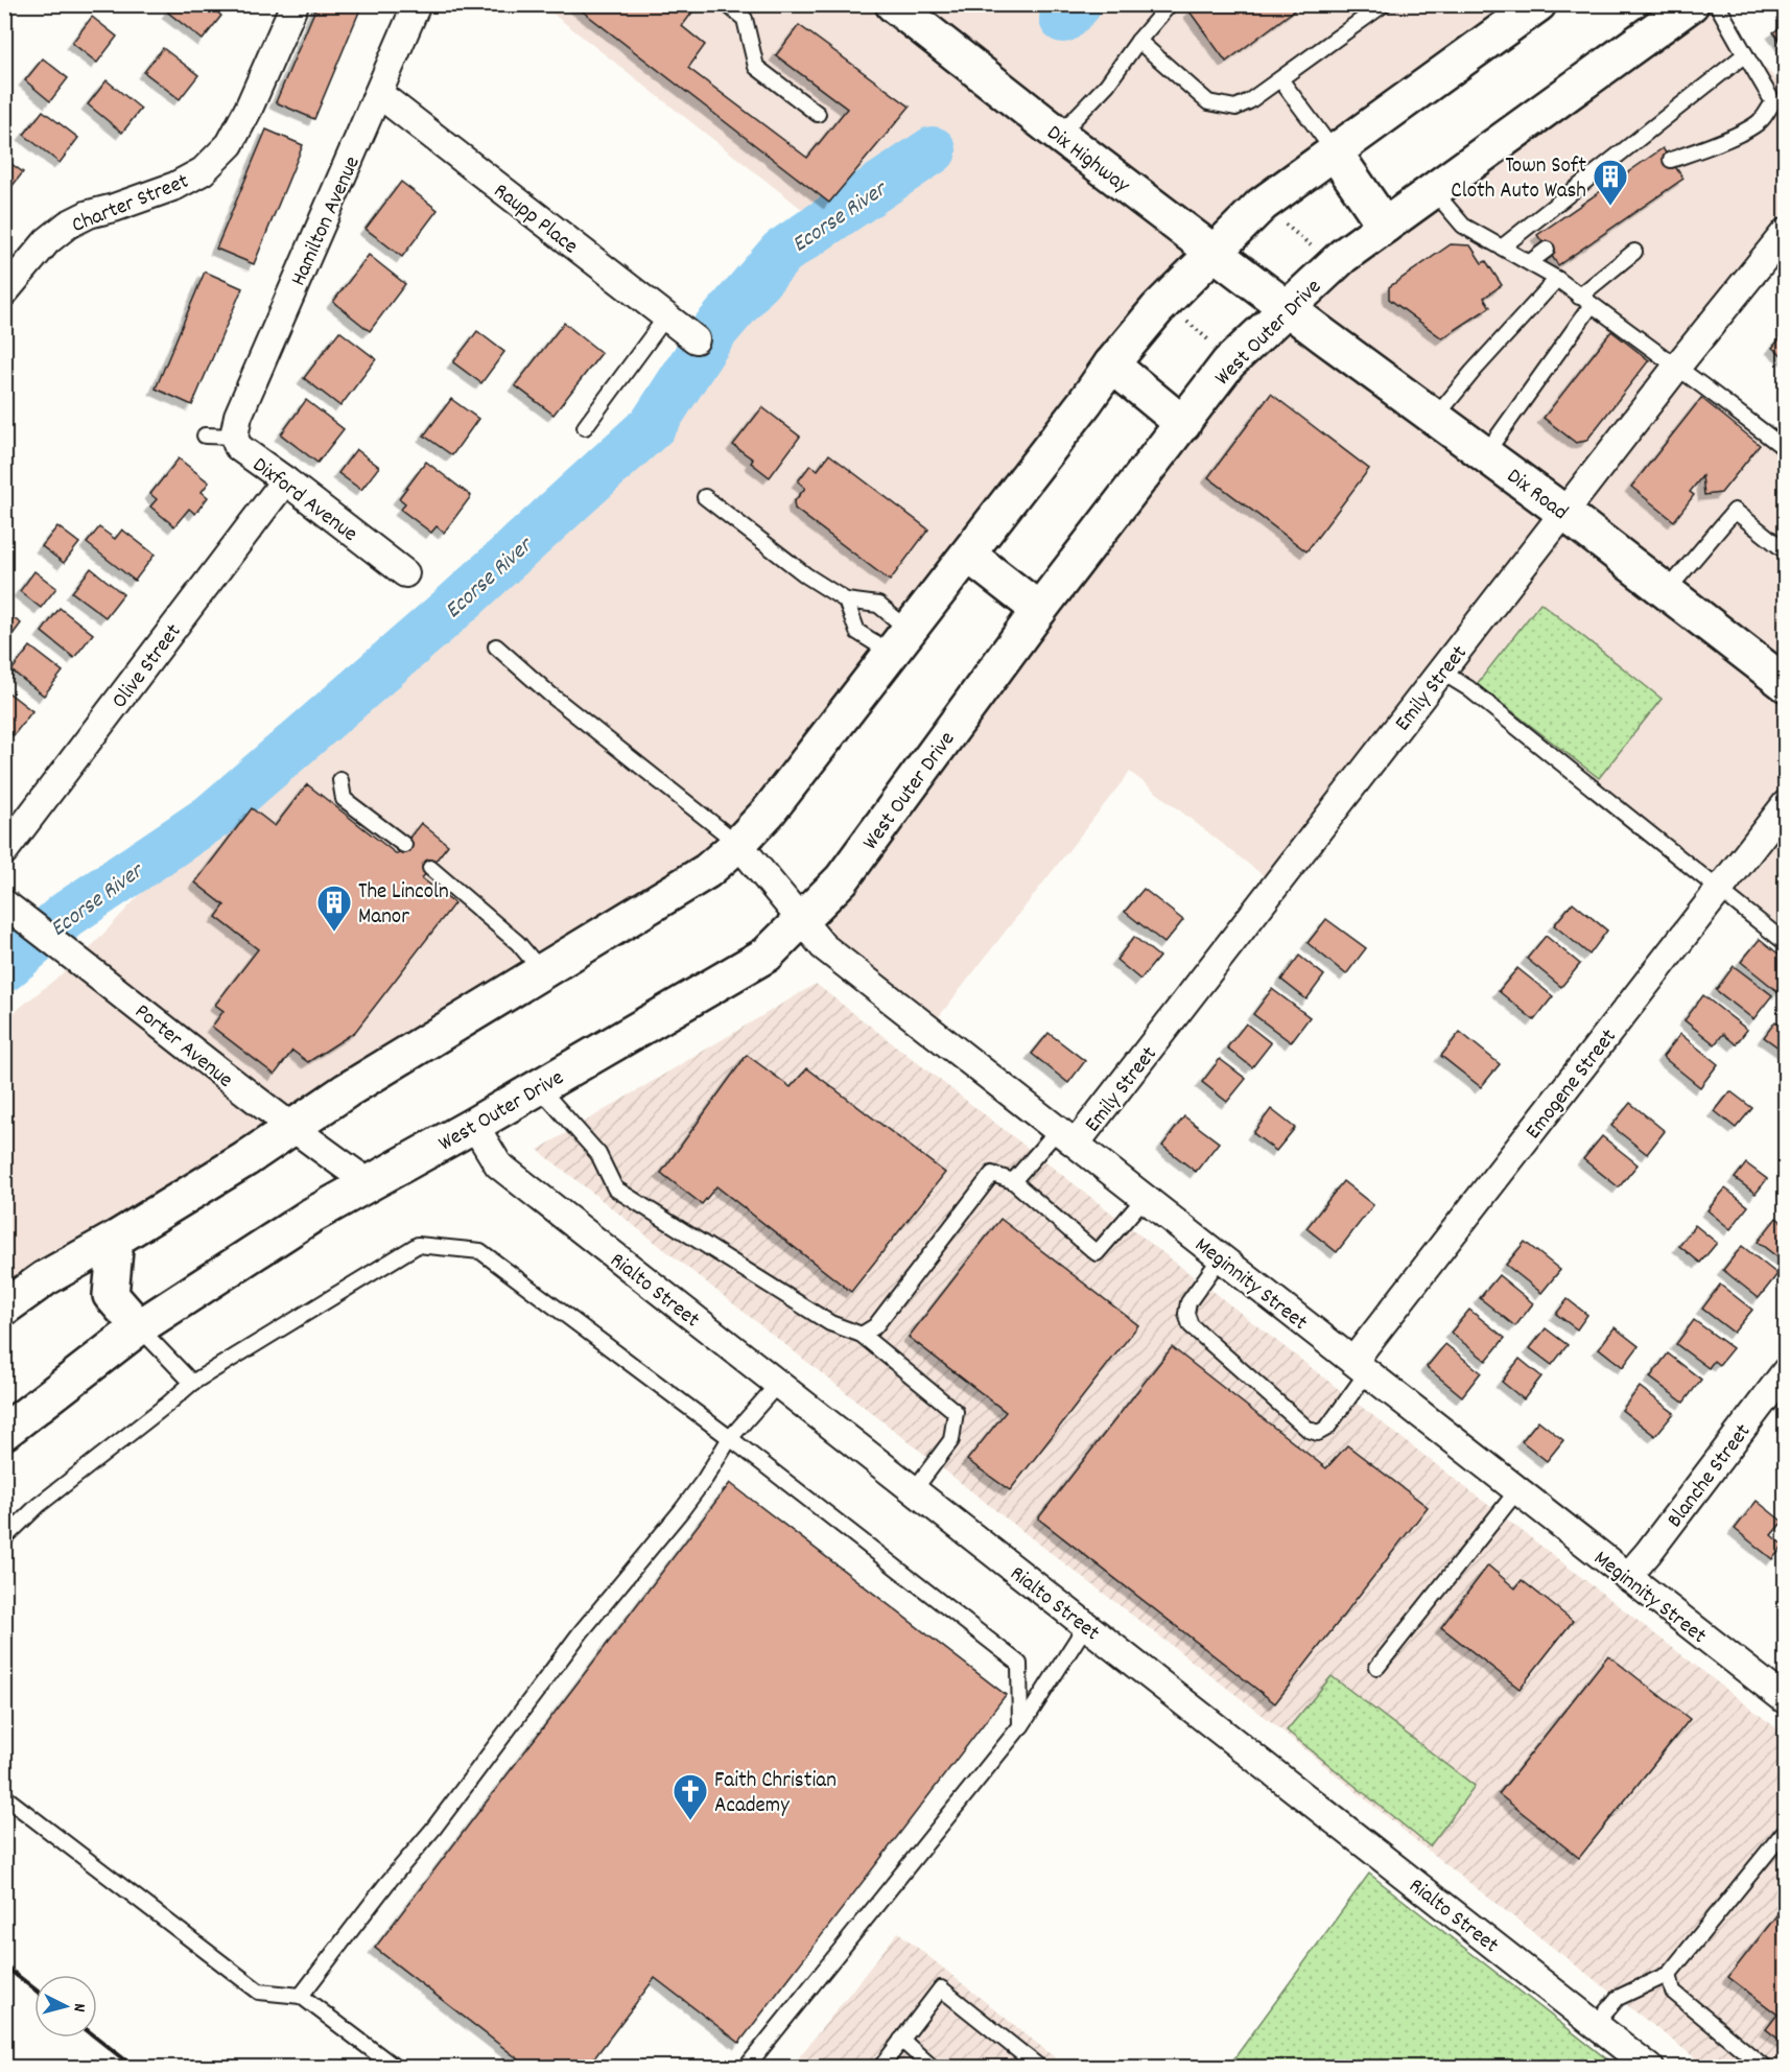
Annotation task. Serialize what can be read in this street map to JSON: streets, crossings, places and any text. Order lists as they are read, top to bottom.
{
  "streets": {
    "main road": ["Dix Highway", "West Outer Drive", "Dix Road"],
    "street": [
      "Charter Street",
      "Raupp Place",
      "Hamilton Avenue",
      "Dixford Avenue",
      "Olive Street",
      "Emily Street",
      "Porter Avenue",
      "Emogene Street",
      "Meginnity Street",
      "Rialto Street",
      "Blanche Street"
    ]
  },
  "crossings": [
    ["Dix Highway", "West Outer Drive"],
    ["Dix Highway", "Dix Road"],
    ["Raupp Place", "Hamilton Avenue"],
    ["Hamilton Avenue", "Dixford Avenue"],
    ["West Outer Drive", "Dix Road"],
    ["West Outer Drive", "Porter Avenue"],
    ["West Outer Drive", "Meginnity Street"],
    ["West Outer Drive", "Rialto Street"],
    ["Dix Road", "Emily Street"],
    ["Dixford Avenue", "Olive Street"],
    ["Emily Street", "Meginnity Street"],
    ["Emogene Street", "Meginnity Street"],
    ["Meginnity Street", "Blanche Street"]
  ],
  "water": ["Ecorse River"],
  "places": {
    "building": ["Town Soft Cloth Auto Wash", "The Lincoln Manor"],
    "church": ["Faith Christian Academy"]
  },
  "north": "right"
}
